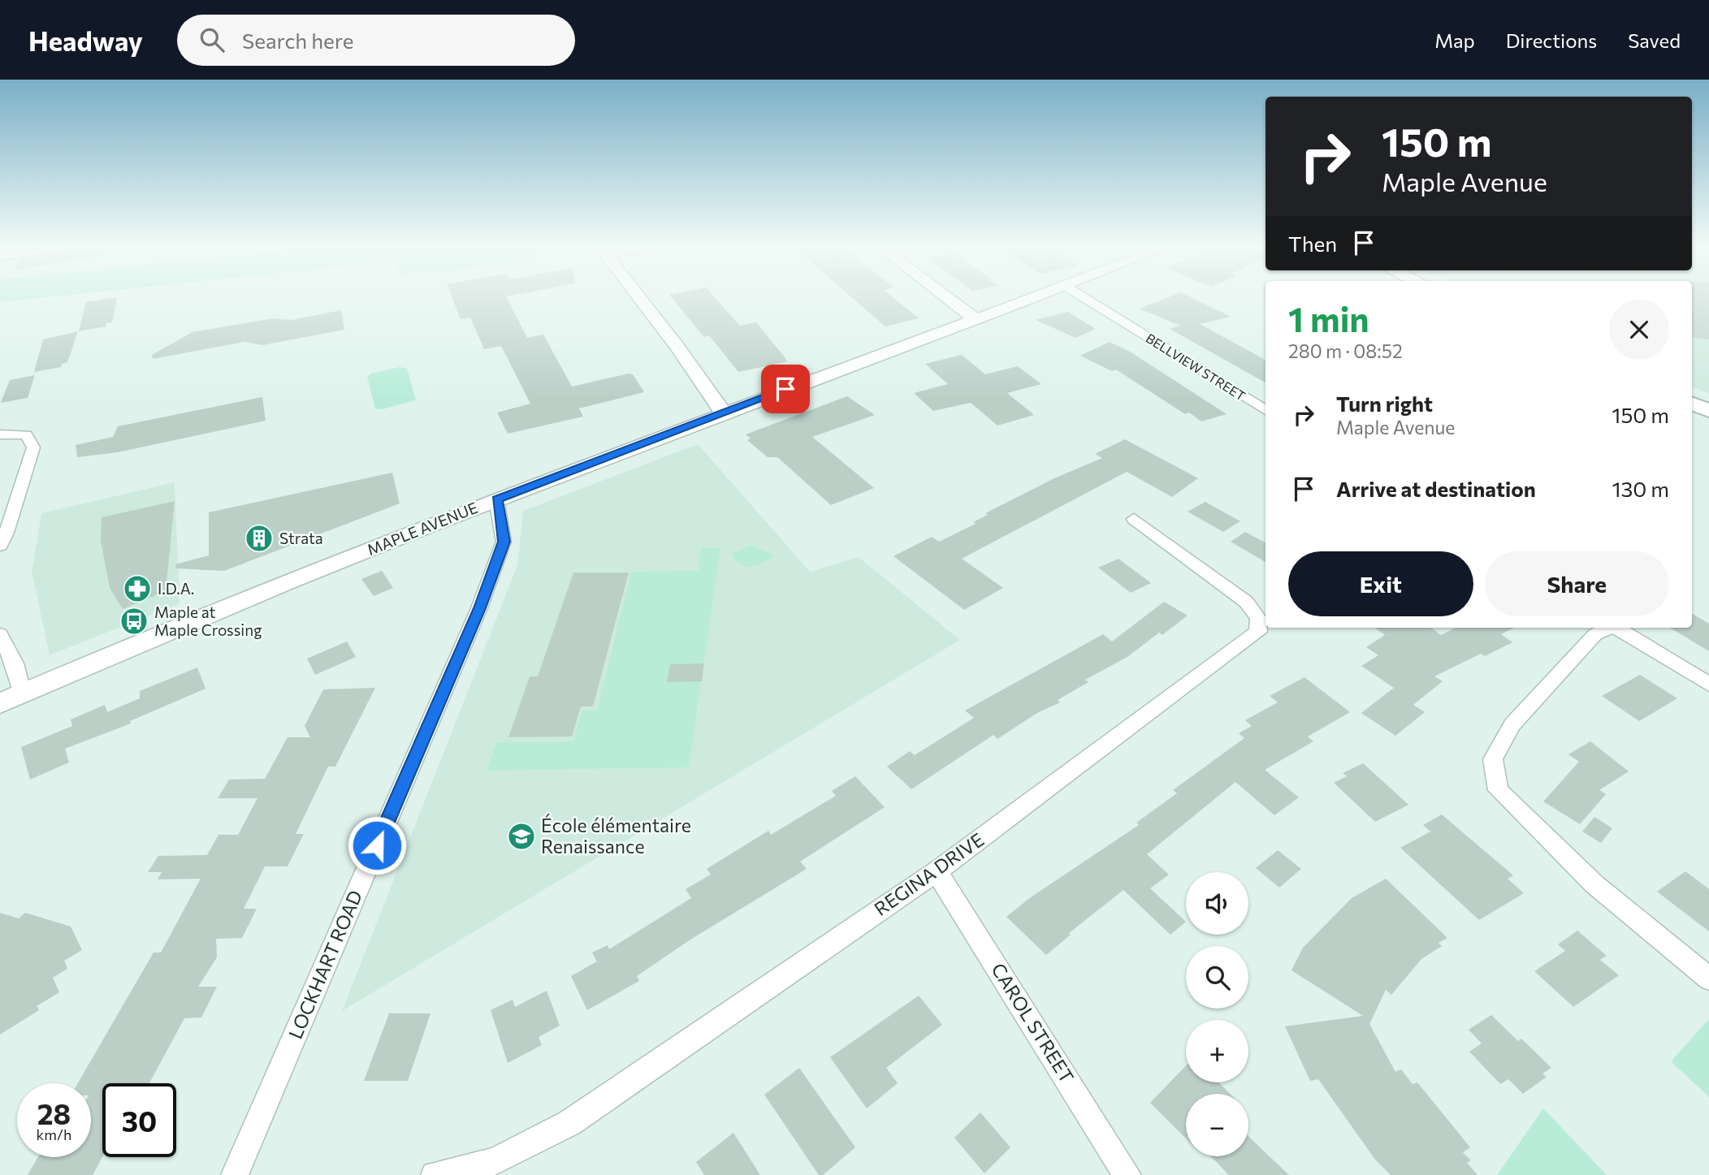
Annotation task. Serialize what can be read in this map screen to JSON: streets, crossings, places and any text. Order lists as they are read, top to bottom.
{
  "streets": {
    "main road": ["MAPLE AVENUE"],
    "street": [
      "BELLVIEW STREET",
      "REGINA DRIVE",
      "LOCKHART ROAD",
      "CAROL STREET"
    ]
  },
  "crossings": [
    ["MAPLE AVENUE", "LOCKHART ROAD"],
    ["REGINA DRIVE", "CAROL STREET"]
  ],
  "places": {
    "building": ["Strata"],
    "pharmacy": ["I.D.A."],
    "bus stop": ["Maple at Maple Crossing"],
    "school or university": ["École élémentaire Renaissance"]
  },
  "page": {
    "header": "Headway",
    "search": "Search here",
    "nav": ["Map", "Directions", "Saved"],
    "turn": ["150 m", "Maple Avenue"],
    "then": "Then",
    "heading": ["1 min", "280 m · 08:52"],
    "list": [
      {
        "name": "Turn right",
        "note": "Maple Avenue",
        "value": "150 m"
      },
      {
        "name": "Arrive at destination",
        "value": "130 m"
      }
    ],
    "buttons": ["Exit", "Share"],
    "map_buttons": ["+", "−"],
    "speed": "28 km/h",
    "limit": "30"
  }
}
